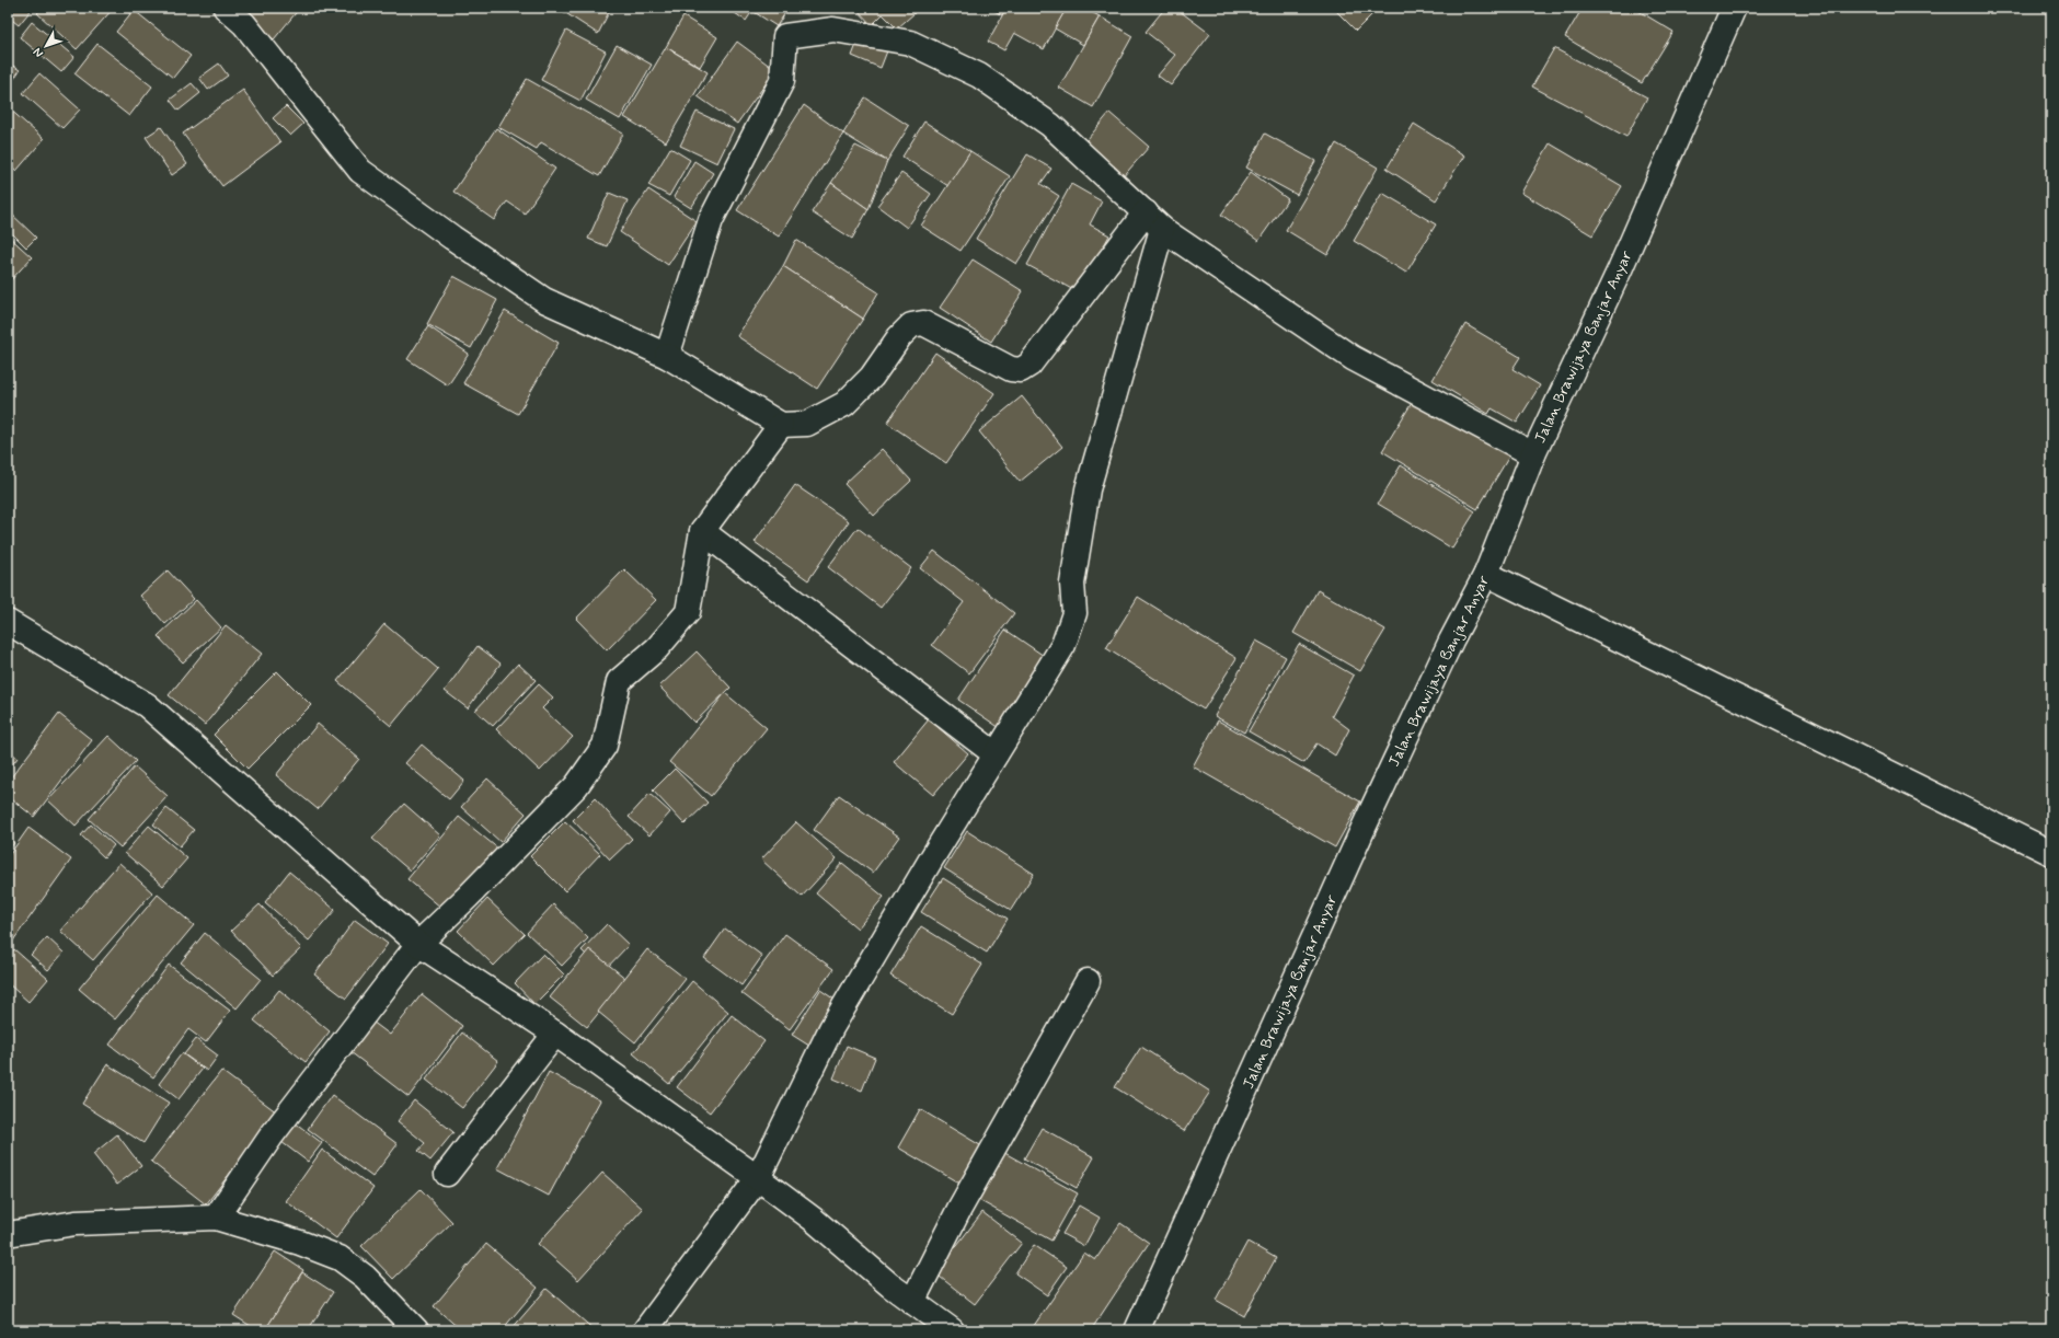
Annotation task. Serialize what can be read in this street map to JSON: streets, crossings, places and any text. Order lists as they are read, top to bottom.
{
  "streets": {
    "street": ["Jalan Brawijaya Banjar Anyar"]
  },
  "north": "bottom left"
}
